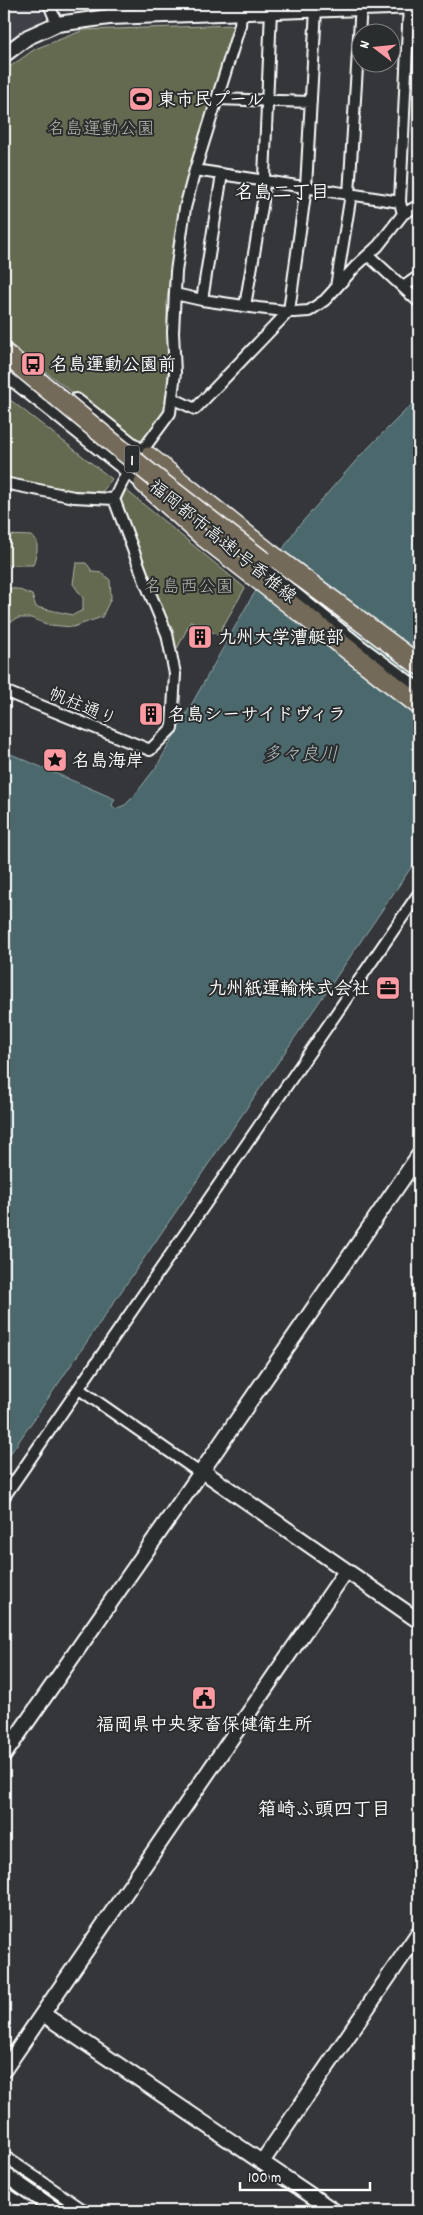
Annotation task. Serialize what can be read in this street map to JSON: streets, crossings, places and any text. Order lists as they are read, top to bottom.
{
  "streets": {
    "highway": ["1", "福岡都市高速1号香椎線"],
    "street": ["帆柱通り"]
  },
  "districts": ["名島二丁目", "箱崎ふ頭四丁目"],
  "water": ["多々良川"],
  "parks": ["名島運動公園", "名島西公園"],
  "places": {
    "sports": ["東市民プール"],
    "bus stop": ["名島運動公園前"],
    "building": ["九州大学漕艇部", "名島シーサイドヴィラ"],
    "place": ["名島海岸"],
    "office": ["九州紙運輸株式会社"],
    "public building": ["福岡県中央家畜保健衛生所"]
  },
  "scale_bar": "100 m",
  "north": "left"
}
